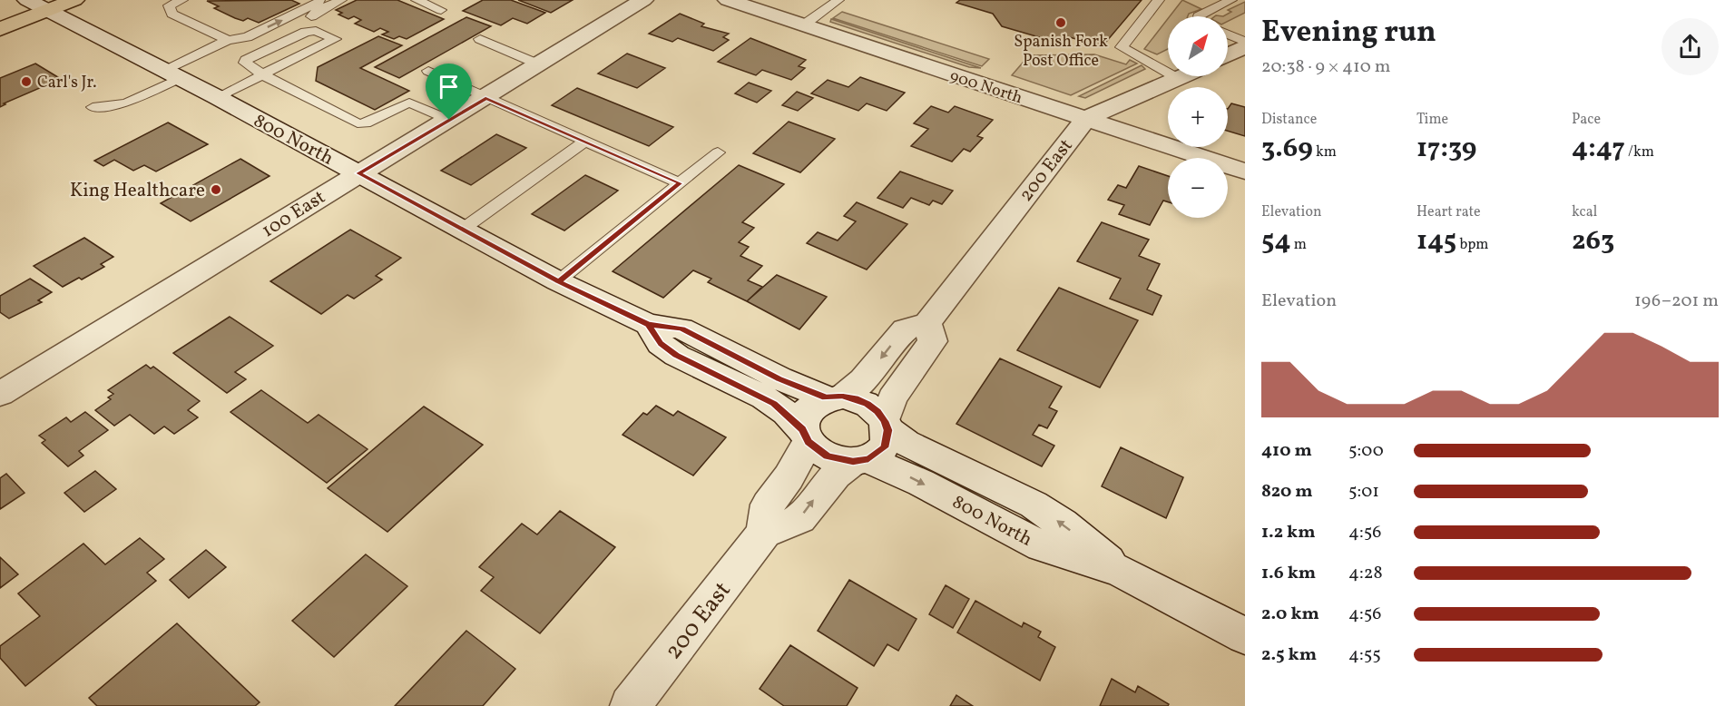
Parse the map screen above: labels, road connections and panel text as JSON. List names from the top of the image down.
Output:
{
  "streets": {
    "street": [
      "900 North",
      "800 North",
      "200 East",
      "100 East"
    ]
  },
  "crossings": [
    ["900 North", "200 East"],
    ["800 North", "100 East"]
  ],
  "places": ["Spanish Fork Post Office", "Carl's Jr.", "King Healthcare"],
  "north": "top right",
  "page": {
    "heading": ["Evening run", "20:38 · 9 × 410 m"],
    "map_buttons": ["+", "−"],
    "stats": [
      ["Distance", "3.69 km"],
      ["Time", "17:39"],
      ["Pace", "4:47 /km"],
      ["Elevation", "54 m"],
      ["Heart rate", "145 bpm"],
      ["kcal", "263"]
    ],
    "chart": ["Elevation", "196–201 m"],
    "list": [
      {
        "name": "410 m",
        "note": "5:00"
      },
      {
        "name": "820 m",
        "note": "5:01"
      },
      {
        "name": "1.2 km",
        "note": "4:56"
      },
      {
        "name": "1.6 km",
        "note": "4:28"
      },
      {
        "name": "2.0 km",
        "note": "4:56"
      },
      {
        "name": "2.5 km",
        "note": "4:55"
      }
    ]
  }
}
